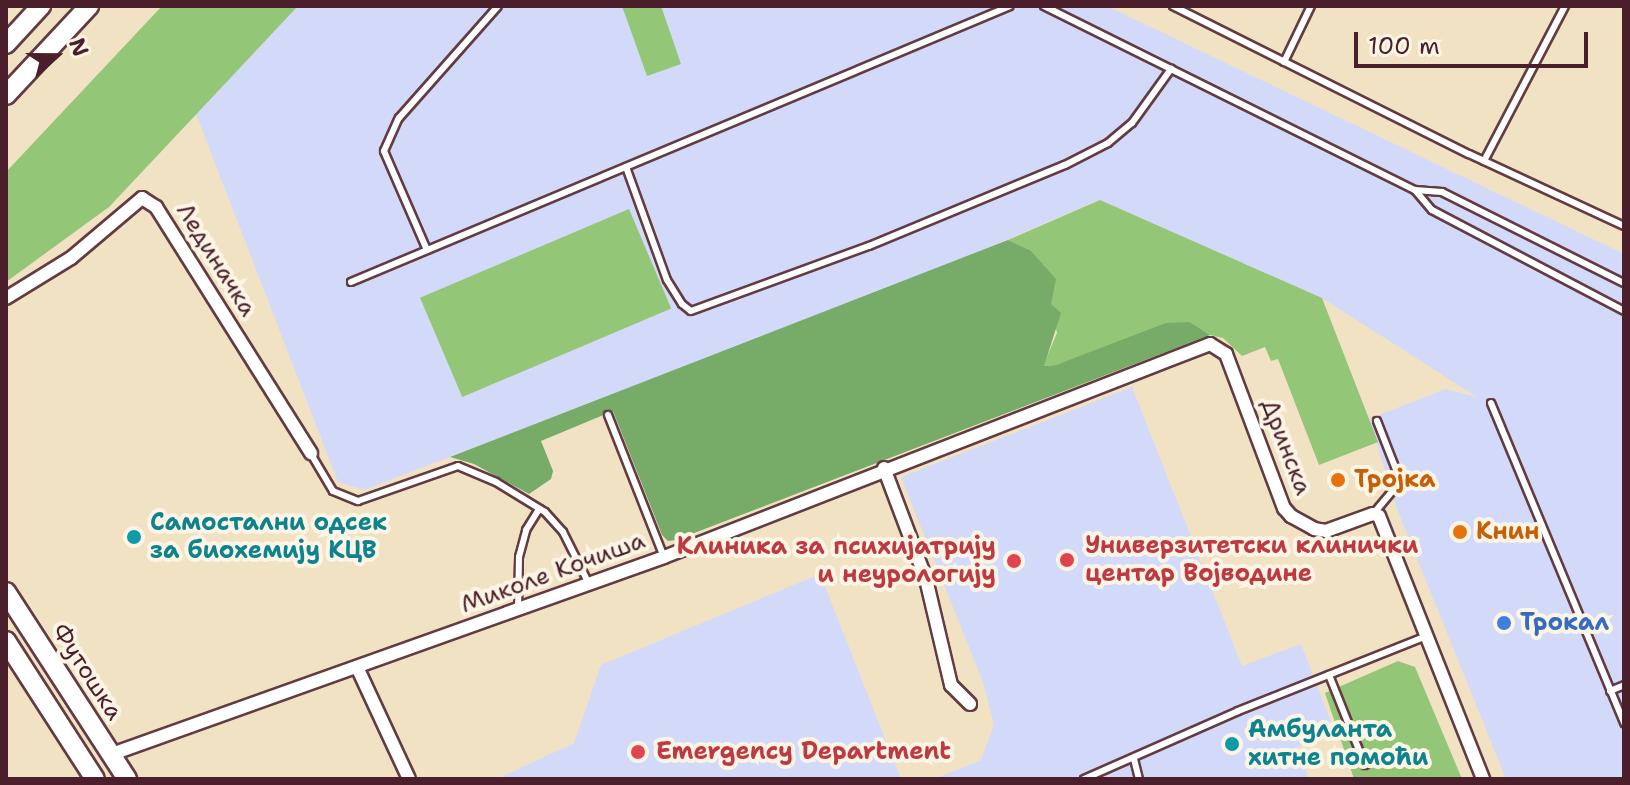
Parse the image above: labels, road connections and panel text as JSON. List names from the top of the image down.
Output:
{
  "streets": {
    "main road": ["Футошка"],
    "street": ["Лединачка", "Дринска", "Миколе Кочиша"]
  },
  "crossings": [
    ["Дринска", "Миколе Кочиша"],
    ["Миколе Кочиша", "Футошка"]
  ],
  "places": [
    "Тројка",
    "Книн",
    "Самостални одсек за биохемију КЦВ",
    "Универзитетски клинички центар Војводине",
    "Клиника за психијатрију и неурологију",
    "Трокал",
    "Амбуланта хитне помоћи",
    "Emergency Department"
  ],
  "scale_bar": "100 m",
  "north": "right"
}
